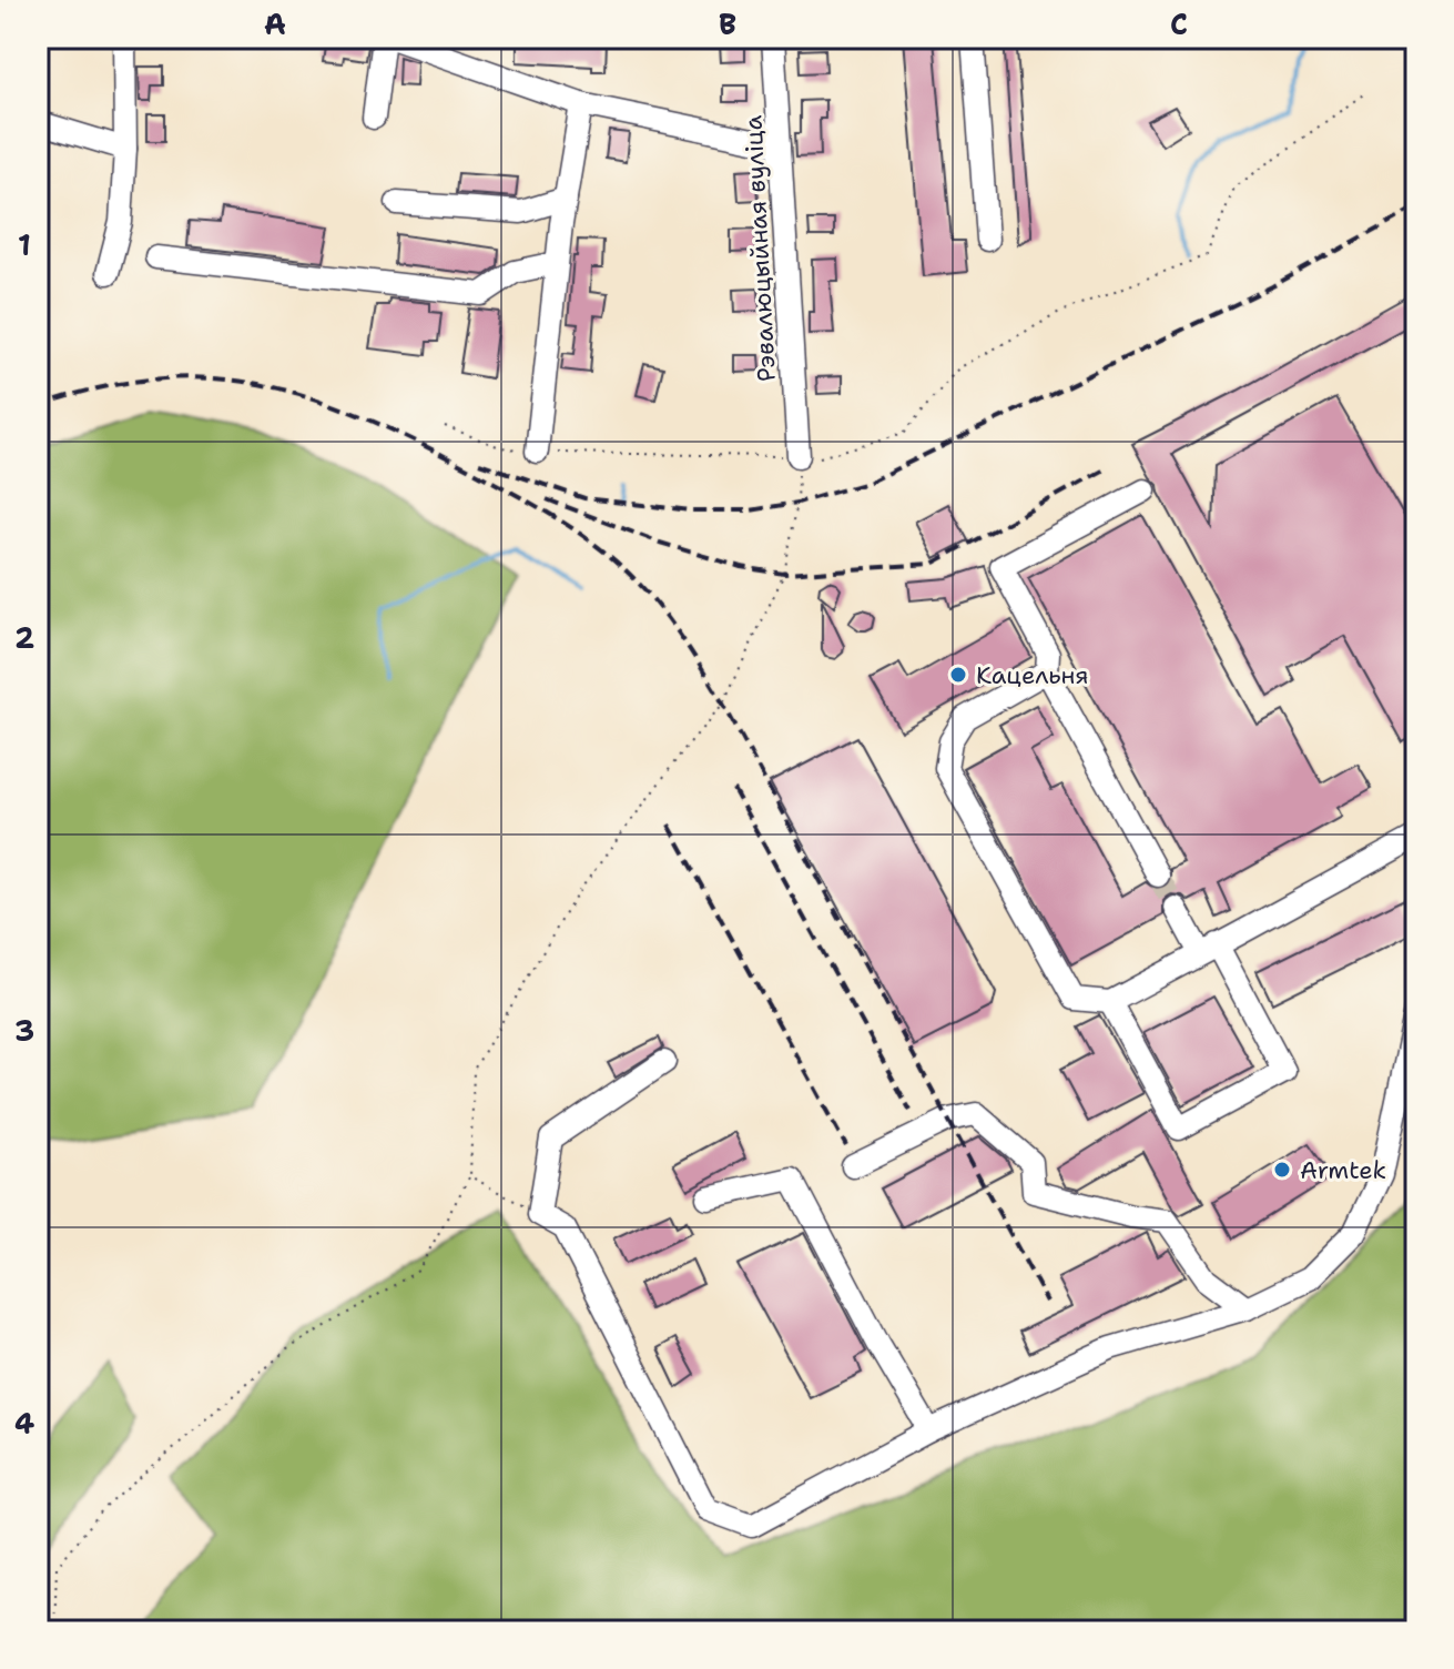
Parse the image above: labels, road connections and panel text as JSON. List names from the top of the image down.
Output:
{
  "streets": {
    "street": ["Рэвалюцыйная вуліца"]
  },
  "places": ["Кацельня", "Armtek"],
  "grid": {
    "columns": ["A", "B", "C"],
    "rows": [
      "1",
      "2",
      "3",
      "4"
    ]
  }
}
